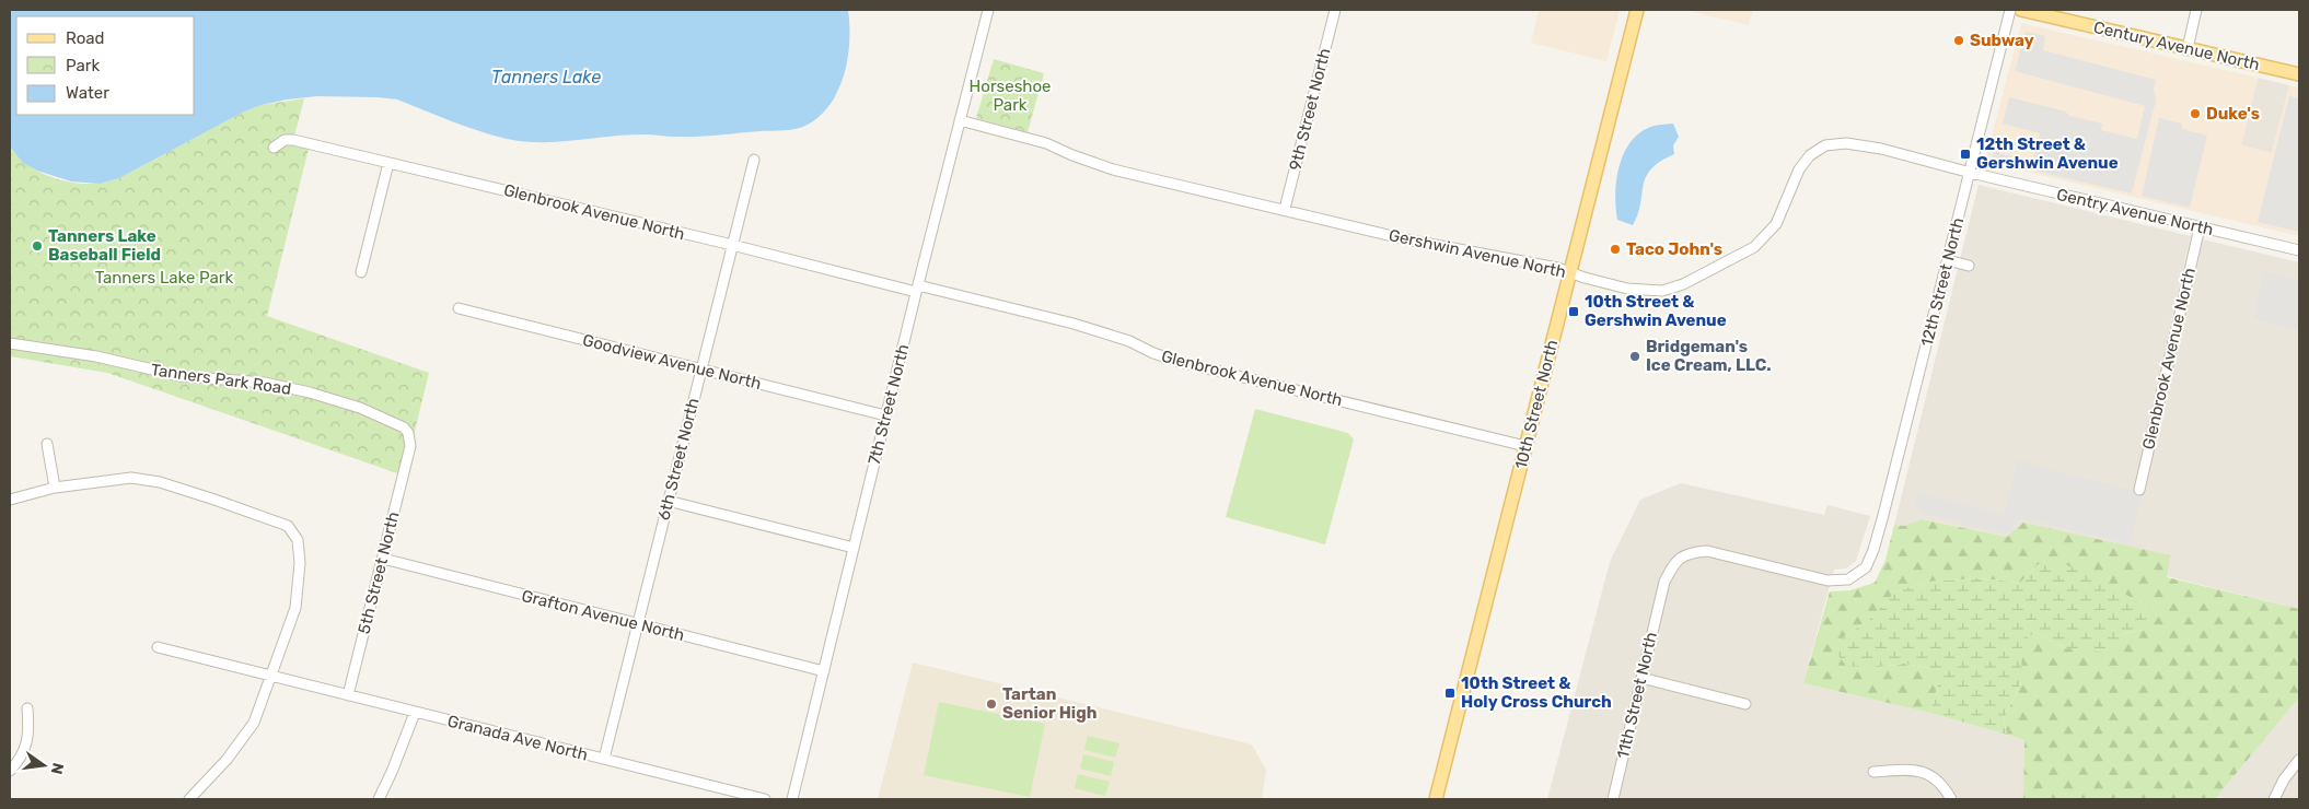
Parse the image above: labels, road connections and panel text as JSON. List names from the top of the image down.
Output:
{
  "streets": {
    "main road": ["Century Avenue North", "10th Street North"],
    "street": [
      "9th Street North",
      "Glenbrook Avenue North",
      "Gentry Avenue North",
      "Gershwin Avenue North",
      "12th Street North",
      "Goodview Avenue North",
      "Tanners Park Road",
      "7th Street North",
      "6th Street North",
      "5th Street North",
      "Grafton Avenue North",
      "11th Street North",
      "Granada Ave North"
    ]
  },
  "crossings": [
    ["9th Street North", "Gershwin Avenue North"],
    ["Glenbrook Avenue North", "Gentry Avenue North"],
    ["Glenbrook Avenue North", "7th Street North"],
    ["Glenbrook Avenue North", "10th Street North"],
    ["Glenbrook Avenue North", "6th Street North"],
    ["Gentry Avenue North", "Gershwin Avenue North"],
    ["Gentry Avenue North", "12th Street North"],
    ["Gershwin Avenue North", "12th Street North"],
    ["Gershwin Avenue North", "7th Street North"],
    ["Gershwin Avenue North", "10th Street North"],
    ["12th Street North", "11th Street North"],
    ["Goodview Avenue North", "7th Street North"],
    ["Goodview Avenue North", "6th Street North"],
    ["Tanners Park Road", "5th Street North"],
    ["7th Street North", "Grafton Avenue North"],
    ["6th Street North", "Grafton Avenue North"],
    ["6th Street North", "Granada Ave North"],
    ["5th Street North", "Grafton Avenue North"],
    ["5th Street North", "Granada Ave North"]
  ],
  "water": ["Tanners Lake"],
  "parks": ["Horseshoe Park", "Tanners Lake Park"],
  "places": {
    "other": [
      "Subway",
      "Duke's",
      "Tanners Lake Baseball Field",
      "Taco John's",
      "Bridgeman's Ice Cream, LLC.",
      "Tartan Senior High"
    ],
    "transit": ["12th Street & Gershwin Avenue", "10th Street & Gershwin Avenue", "10th Street & Holy Cross Church"]
  },
  "legend": ["Road", "Park", "Water"],
  "north": "right"
}
